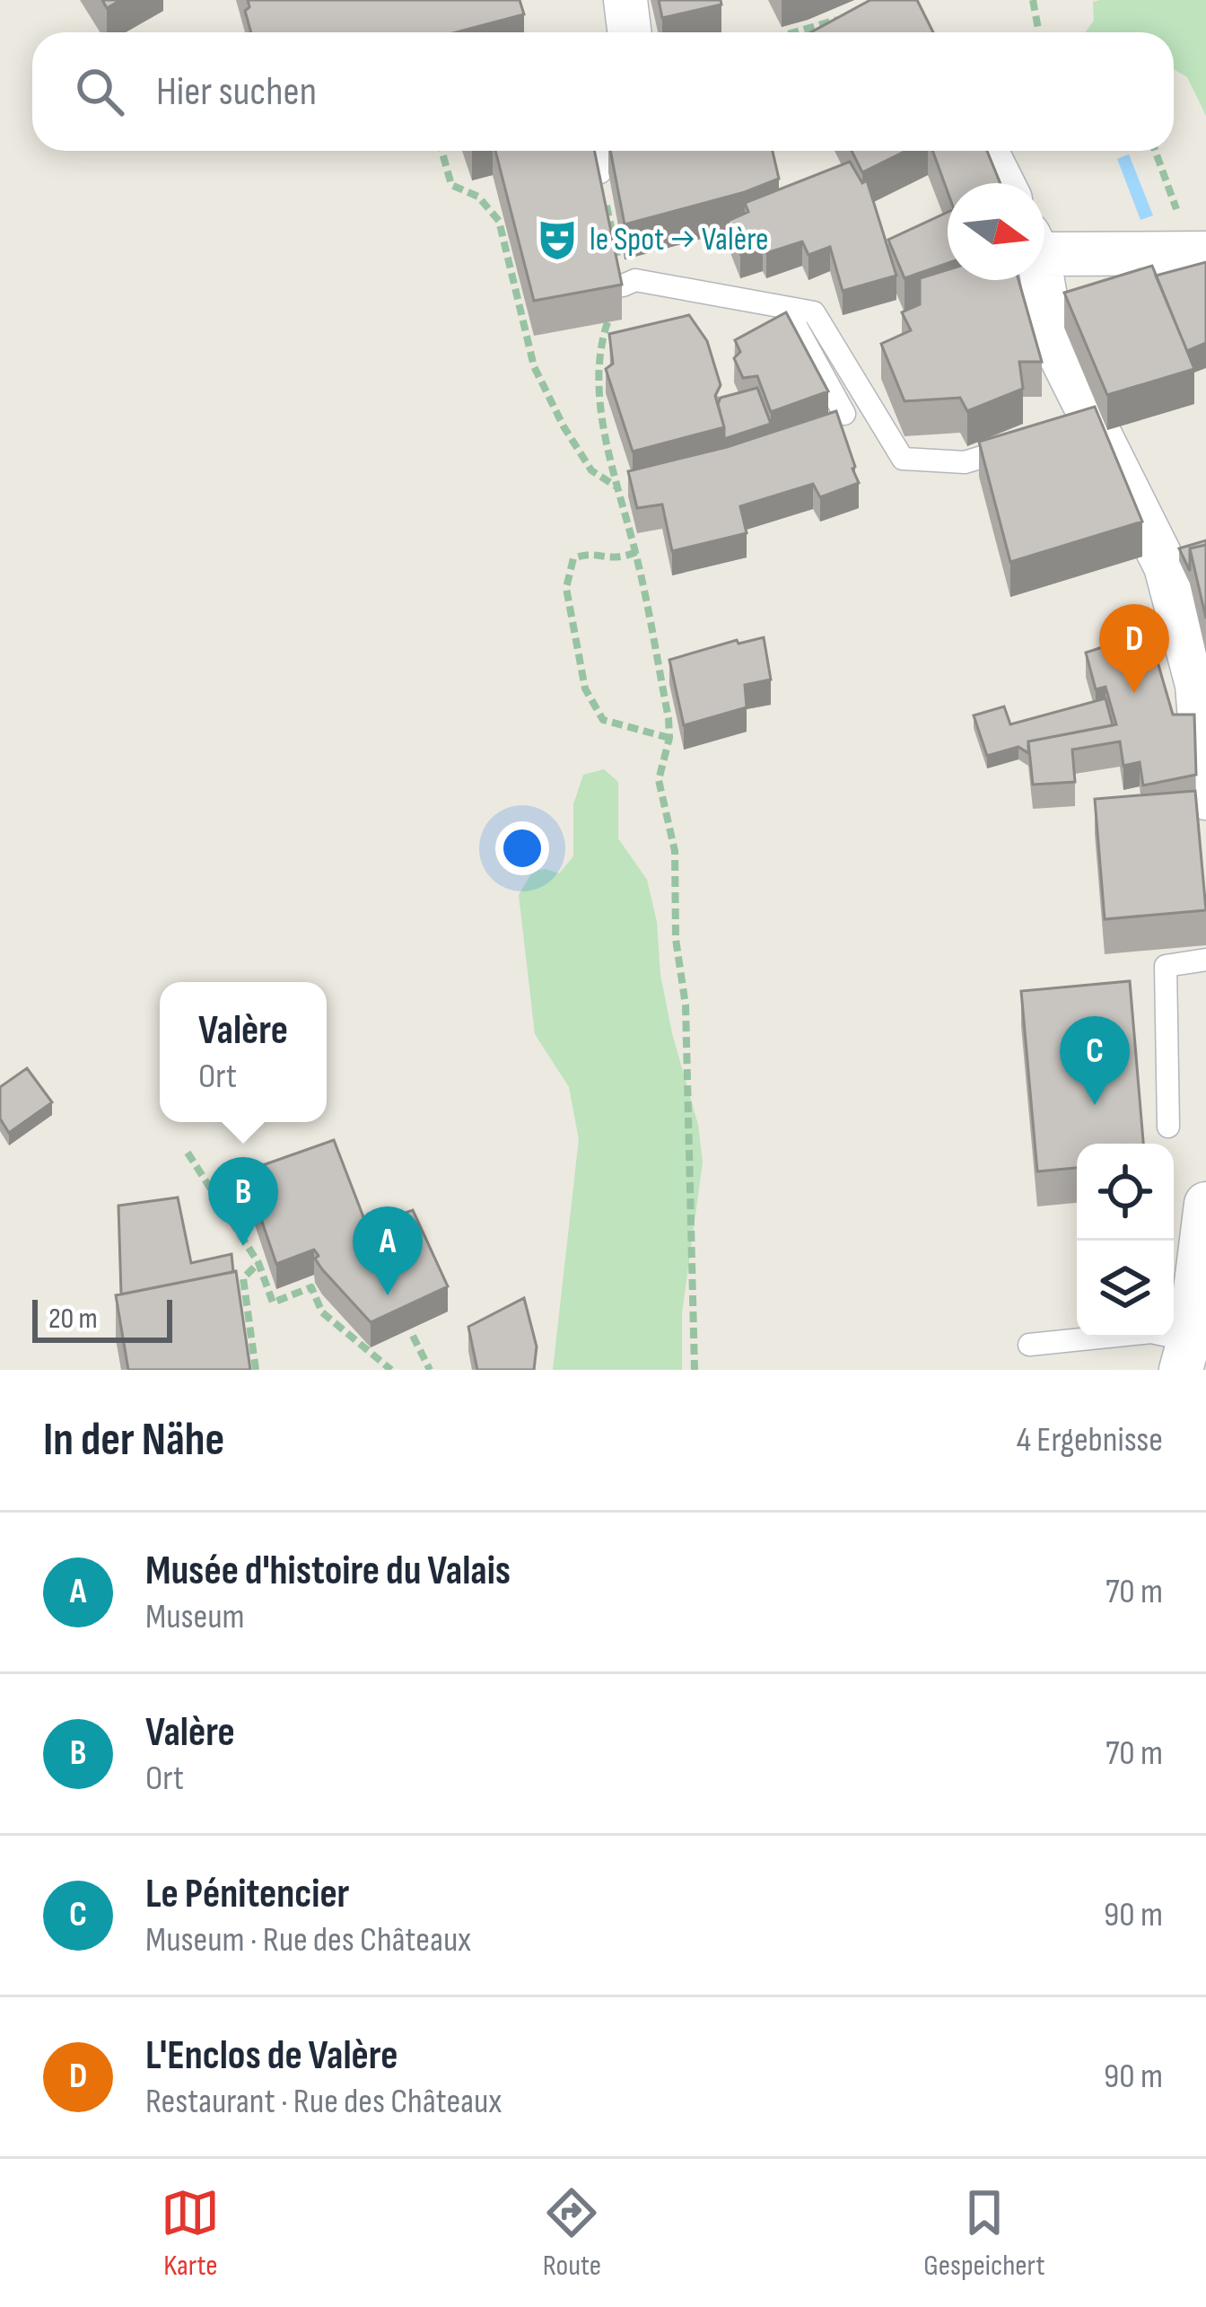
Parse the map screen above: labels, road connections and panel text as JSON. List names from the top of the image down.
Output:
{
  "places": {
    "theatre": ["le Spot → Valère"]
  },
  "scale_bar": "20 m",
  "north": "right",
  "page": {
    "search": "Hier suchen",
    "pins": [
      "D",
      "C",
      "B",
      "A"
    ],
    "popup": ["Valère", "Ort"],
    "scale": "20 m",
    "heading": ["In der Nähe", "4 Ergebnisse"],
    "list": [
      {
        "mark": "A",
        "name": "Musée d'histoire du Valais",
        "note": "Museum",
        "value": "70 m"
      },
      {
        "mark": "B",
        "name": "Valère",
        "note": "Ort",
        "value": "70 m"
      },
      {
        "mark": "C",
        "name": "Le Pénitencier",
        "note": "Museum · Rue des Châteaux",
        "value": "90 m"
      },
      {
        "mark": "D",
        "name": "L'Enclos de Valère",
        "note": "Restaurant · Rue des Châteaux",
        "value": "90 m"
      }
    ],
    "nav": ["Karte", "Route", "Gespeichert"]
  }
}
